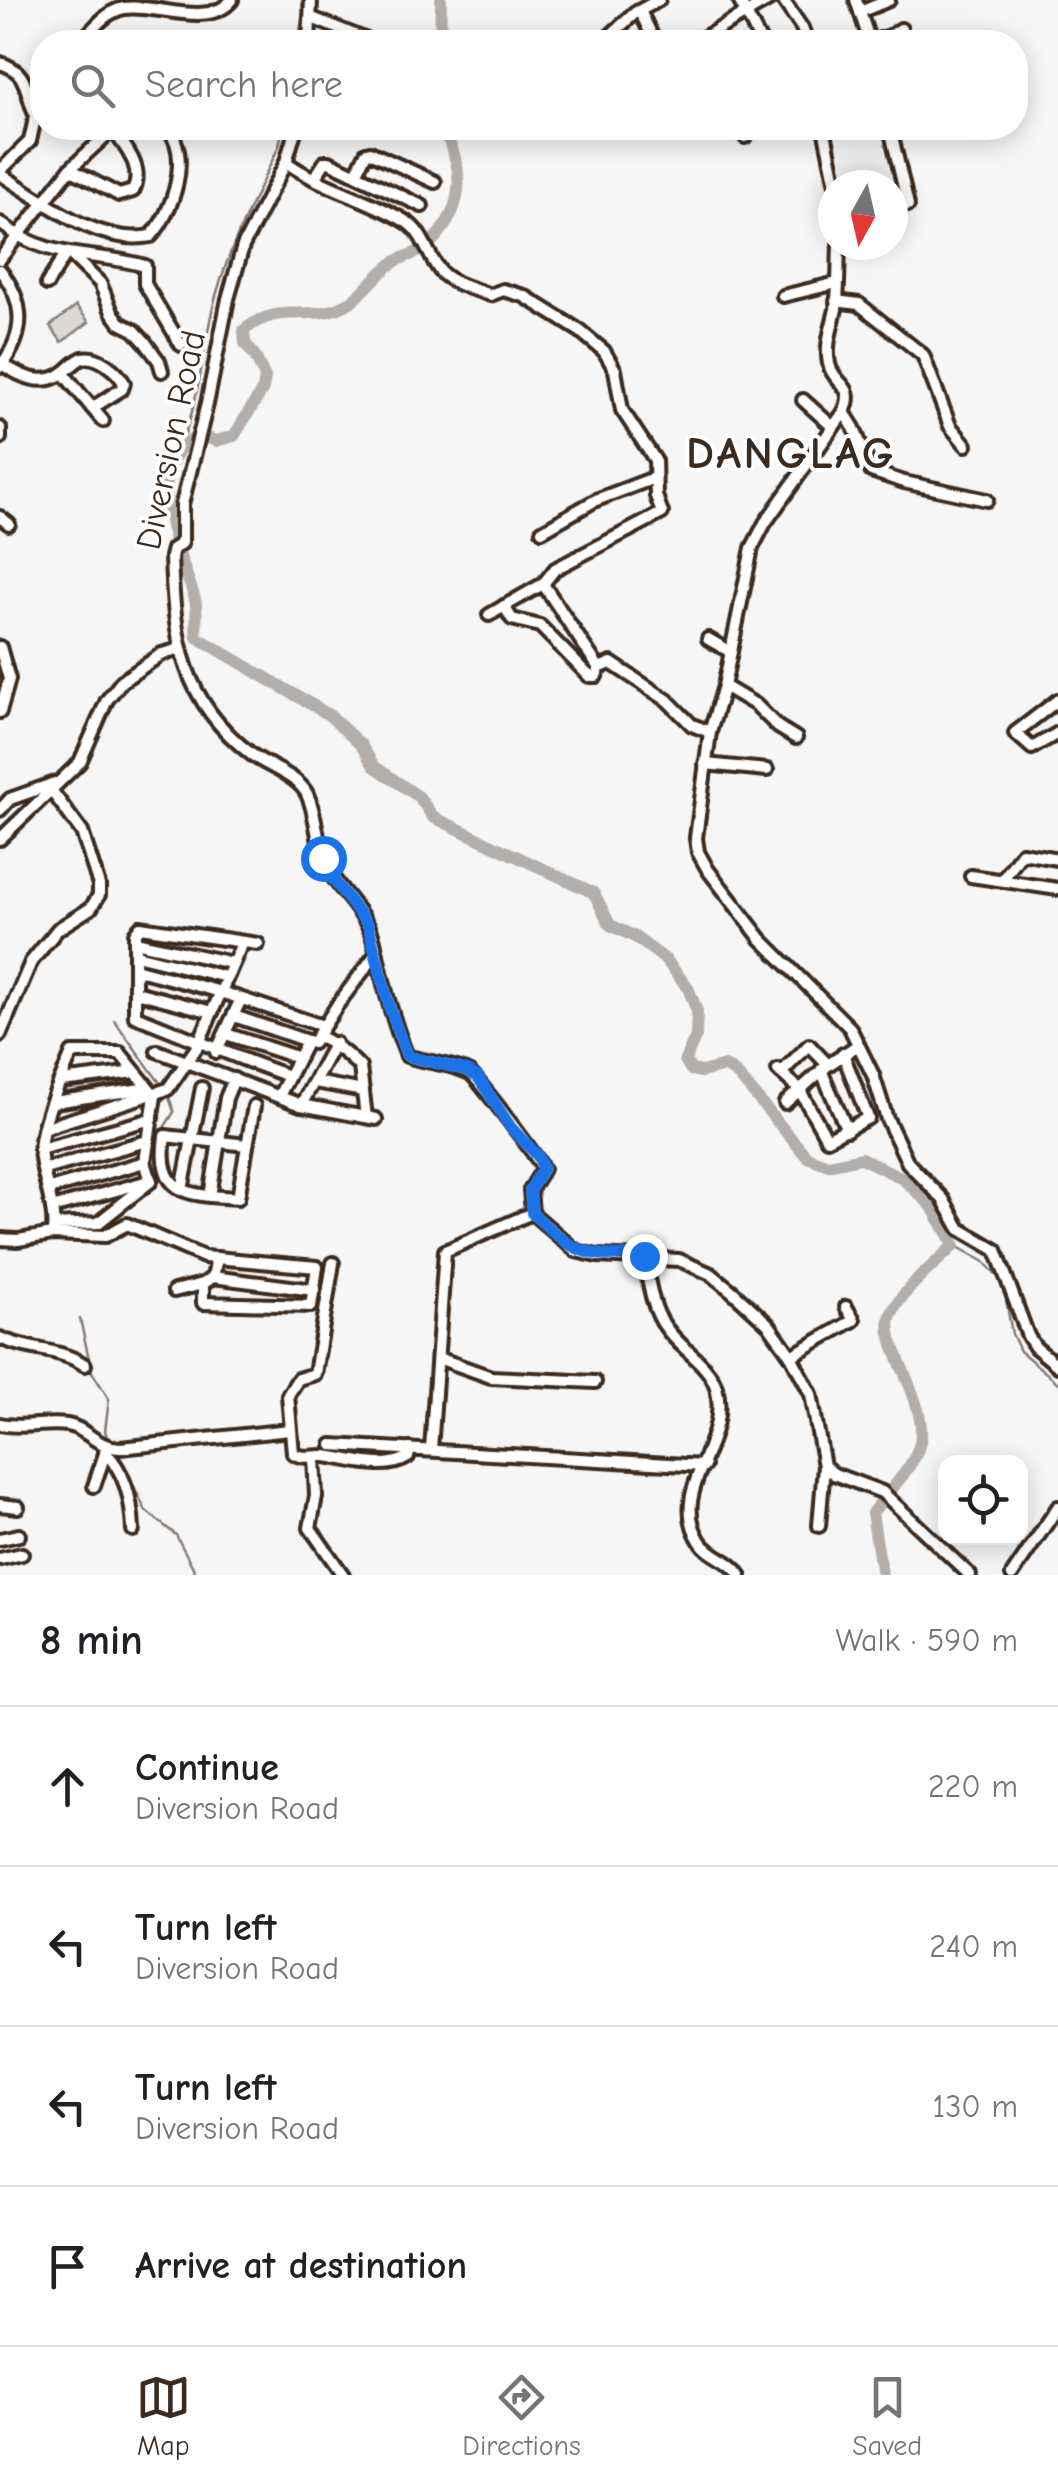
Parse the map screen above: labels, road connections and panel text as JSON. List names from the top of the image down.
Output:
{
  "streets": {
    "street": ["Diversion Road"]
  },
  "districts": ["DANGLAG"],
  "north": "bottom",
  "page": {
    "search": "Search here",
    "heading": ["8 min", "Walk · 590 m"],
    "list": [
      ["Continue", "Diversion Road", "220 m"],
      ["Turn left", "Diversion Road", "240 m"],
      ["Turn left", "Diversion Road", "130 m"],
      "Arrive at destination"
    ],
    "nav": ["Map", "Directions", "Saved"]
  }
}
